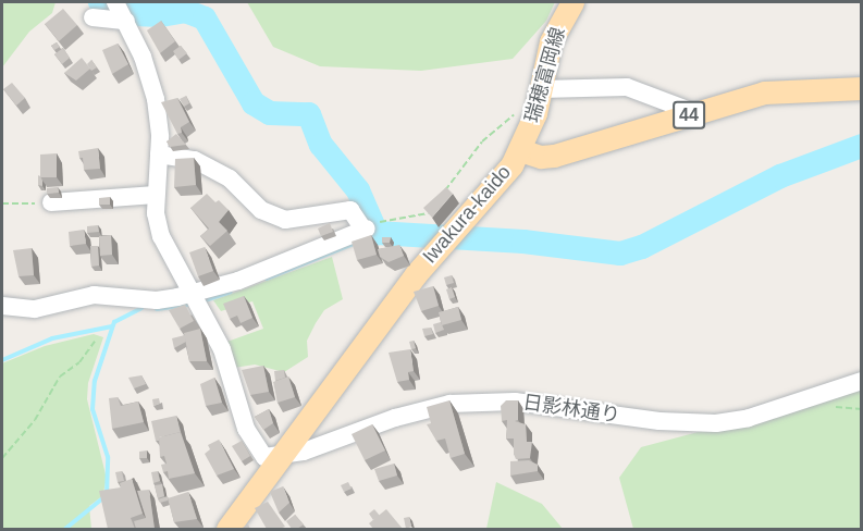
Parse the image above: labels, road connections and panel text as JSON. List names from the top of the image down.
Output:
{
  "streets": {
    "main road": ["瑞穂富岡線", "44", "Iwakura-kaido"],
    "street": ["日影林通り"]
  },
  "crossings": [
    ["瑞穂富岡線", "Iwakura-kaido"],
    ["Iwakura-kaido", "日影林通り"]
  ]
}
